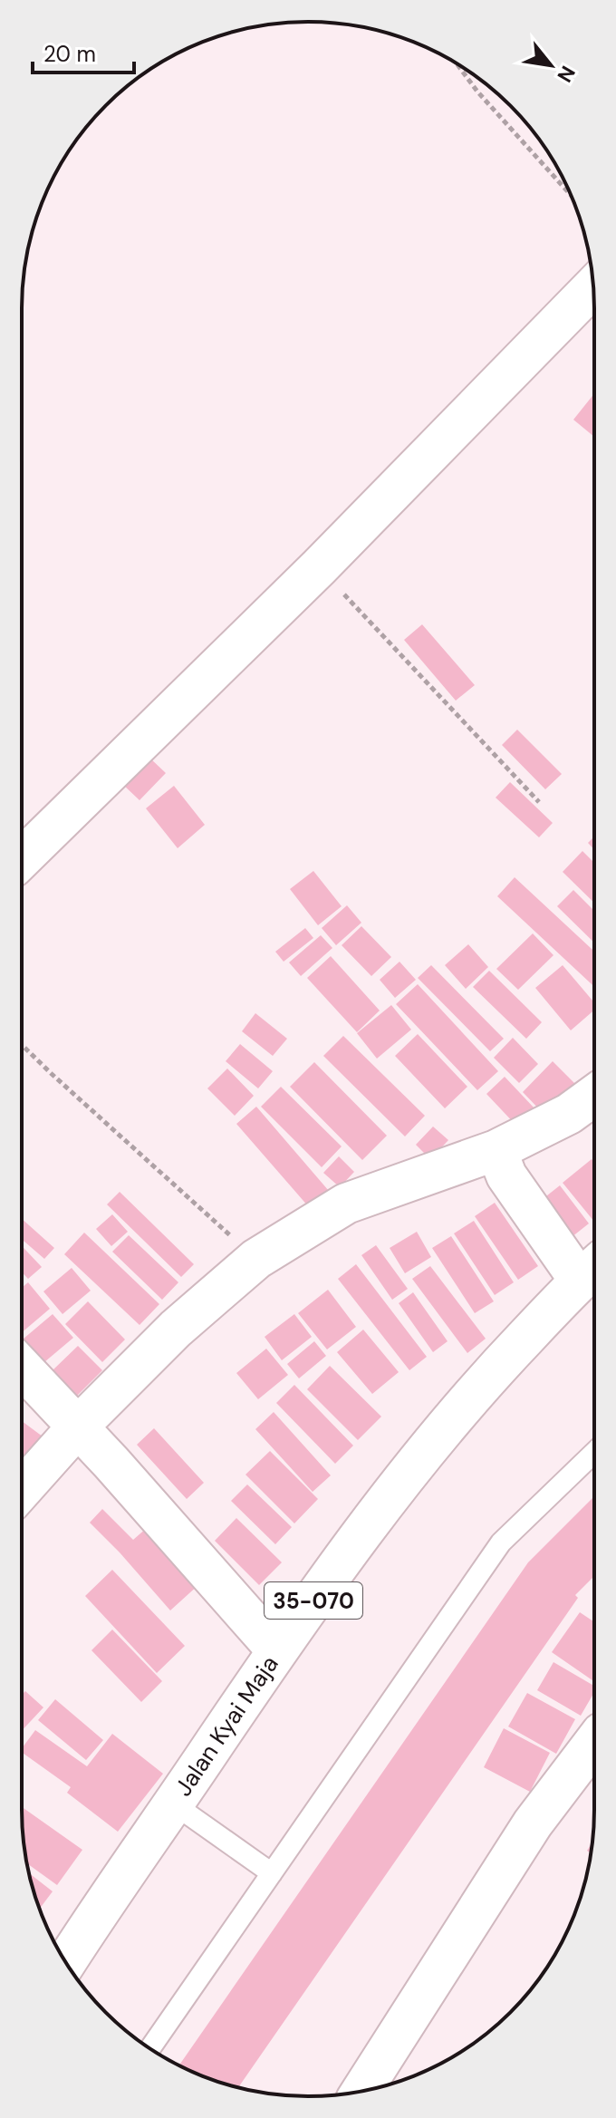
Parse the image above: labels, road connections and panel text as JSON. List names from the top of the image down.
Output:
{
  "streets": {
    "street": ["35-070", "Jalan Kyai Maja"]
  },
  "scale_bar": "20 m",
  "north": "bottom right"
}
